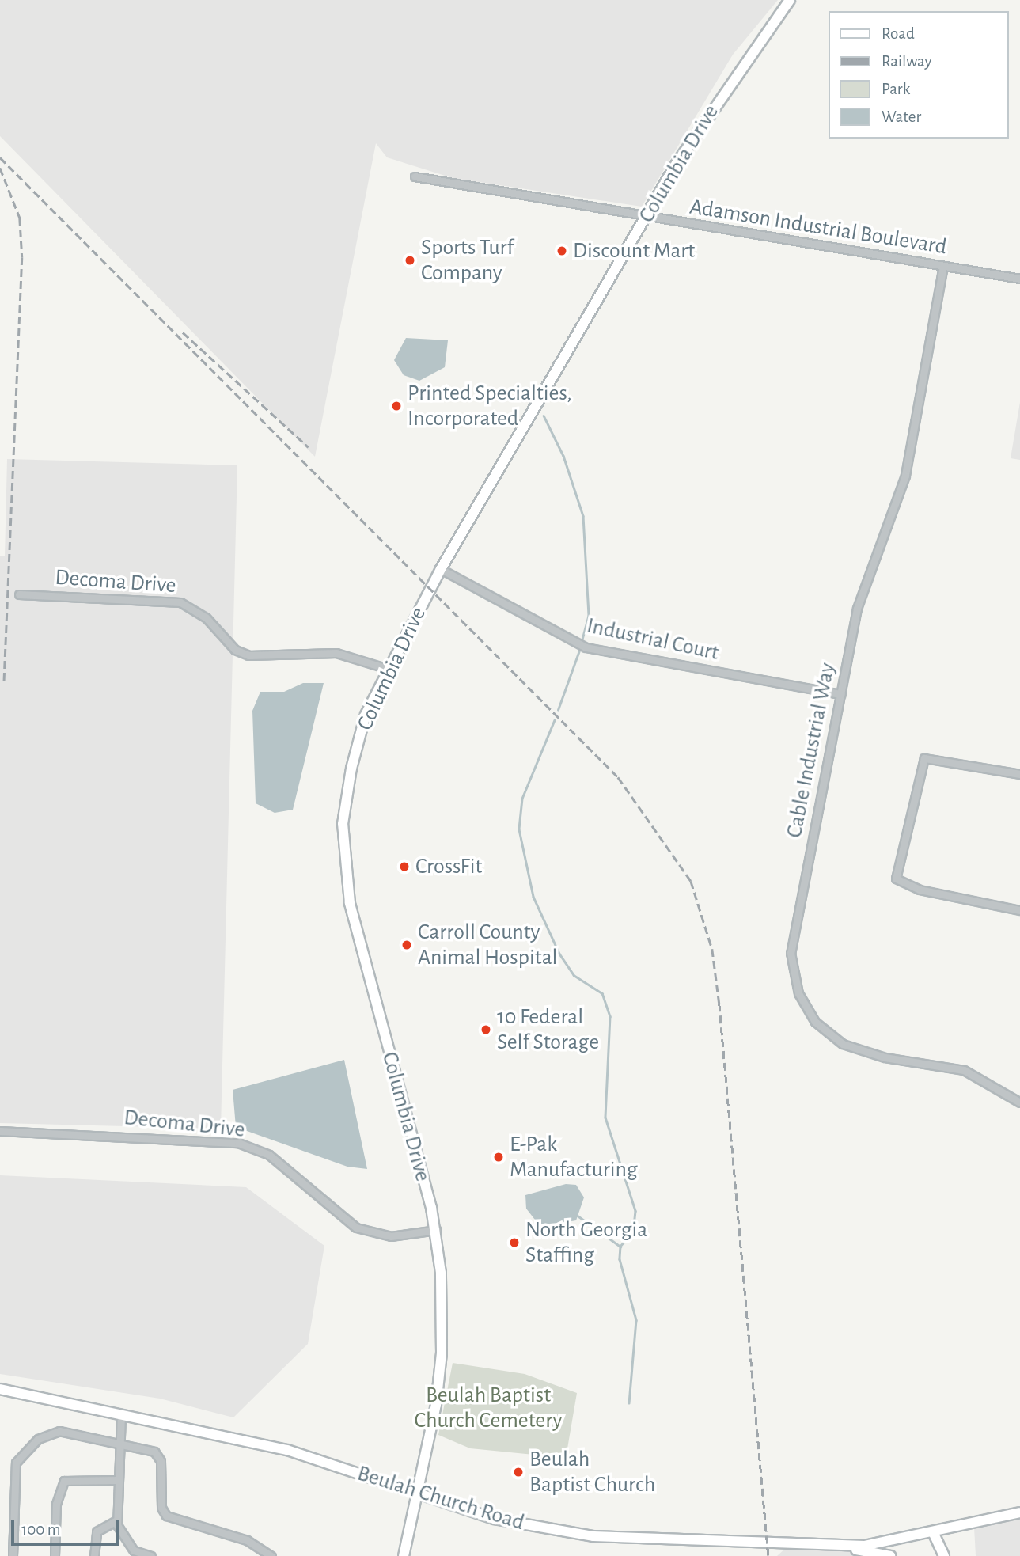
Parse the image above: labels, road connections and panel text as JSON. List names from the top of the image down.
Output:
{
  "streets": {
    "main road": ["Columbia Drive", "Beulah Church Road"],
    "street": [
      "Adamson Industrial Boulevard",
      "Decoma Drive",
      "Industrial Court",
      "Cable Industrial Way"
    ]
  },
  "crossings": [
    ["Columbia Drive", "Adamson Industrial Boulevard"],
    ["Columbia Drive", "Decoma Drive"],
    ["Columbia Drive", "Industrial Court"],
    ["Columbia Drive", "Beulah Church Road"],
    ["Adamson Industrial Boulevard", "Cable Industrial Way"],
    ["Industrial Court", "Cable Industrial Way"]
  ],
  "parks": ["Beulah Baptist Church Cemetery"],
  "places": [
    "Discount Mart",
    "Sports Turf Company",
    "Printed Specialties, Incorporated",
    "CrossFit",
    "Carroll County Animal Hospital",
    "10 Federal Self Storage",
    "E-Pak Manufacturing",
    "North Georgia Staffing",
    "Beulah Baptist Church"
  ],
  "legend": [
    "Road",
    "Railway",
    "Park",
    "Water"
  ],
  "scale_bar": "100 m"
}
